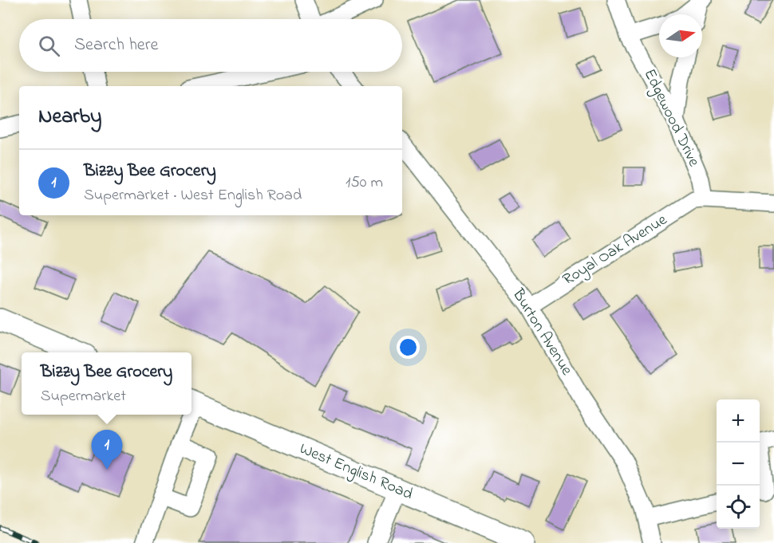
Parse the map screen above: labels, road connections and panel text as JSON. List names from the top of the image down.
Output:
{
  "streets": {
    "main road": ["West English Road"],
    "street": ["Edgewood Drive", "Royal Oak Avenue", "Burton Avenue"]
  },
  "crossings": [
    ["Edgewood Drive", "Royal Oak Avenue"],
    ["Royal Oak Avenue", "Burton Avenue"]
  ],
  "north": "right",
  "page": {
    "search": "Search here",
    "heading": "Nearby",
    "list": [
      {
        "mark": "1",
        "name": "Bizzy Bee Grocery",
        "note": "Supermarket · West English Road",
        "value": "150 m"
      }
    ],
    "popup": ["Bizzy Bee Grocery", "Supermarket"],
    "map_buttons": ["+", "−"],
    "pins": "1"
  }
}
